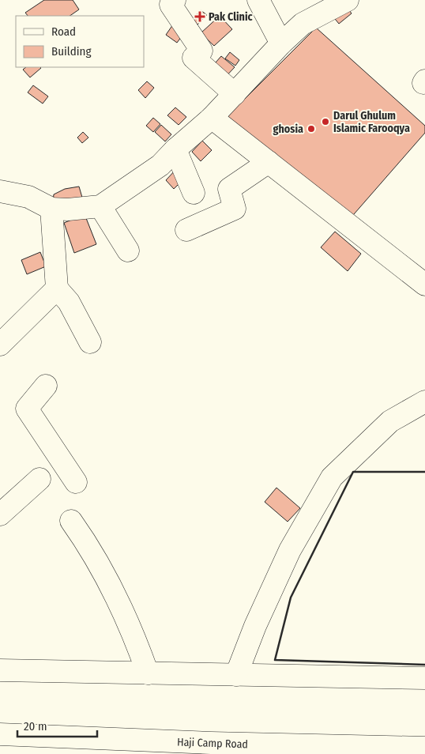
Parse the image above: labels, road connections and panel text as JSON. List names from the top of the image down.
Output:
{
  "streets": {
    "street": ["Haji Camp Road"]
  },
  "places": {
    "health": ["Pak Clinic"],
    "other": ["Darul Ghulum Islamic Farooqya", "ghosia"]
  },
  "legend": ["Road", "Building"],
  "scale_bar": "20 m"
}
